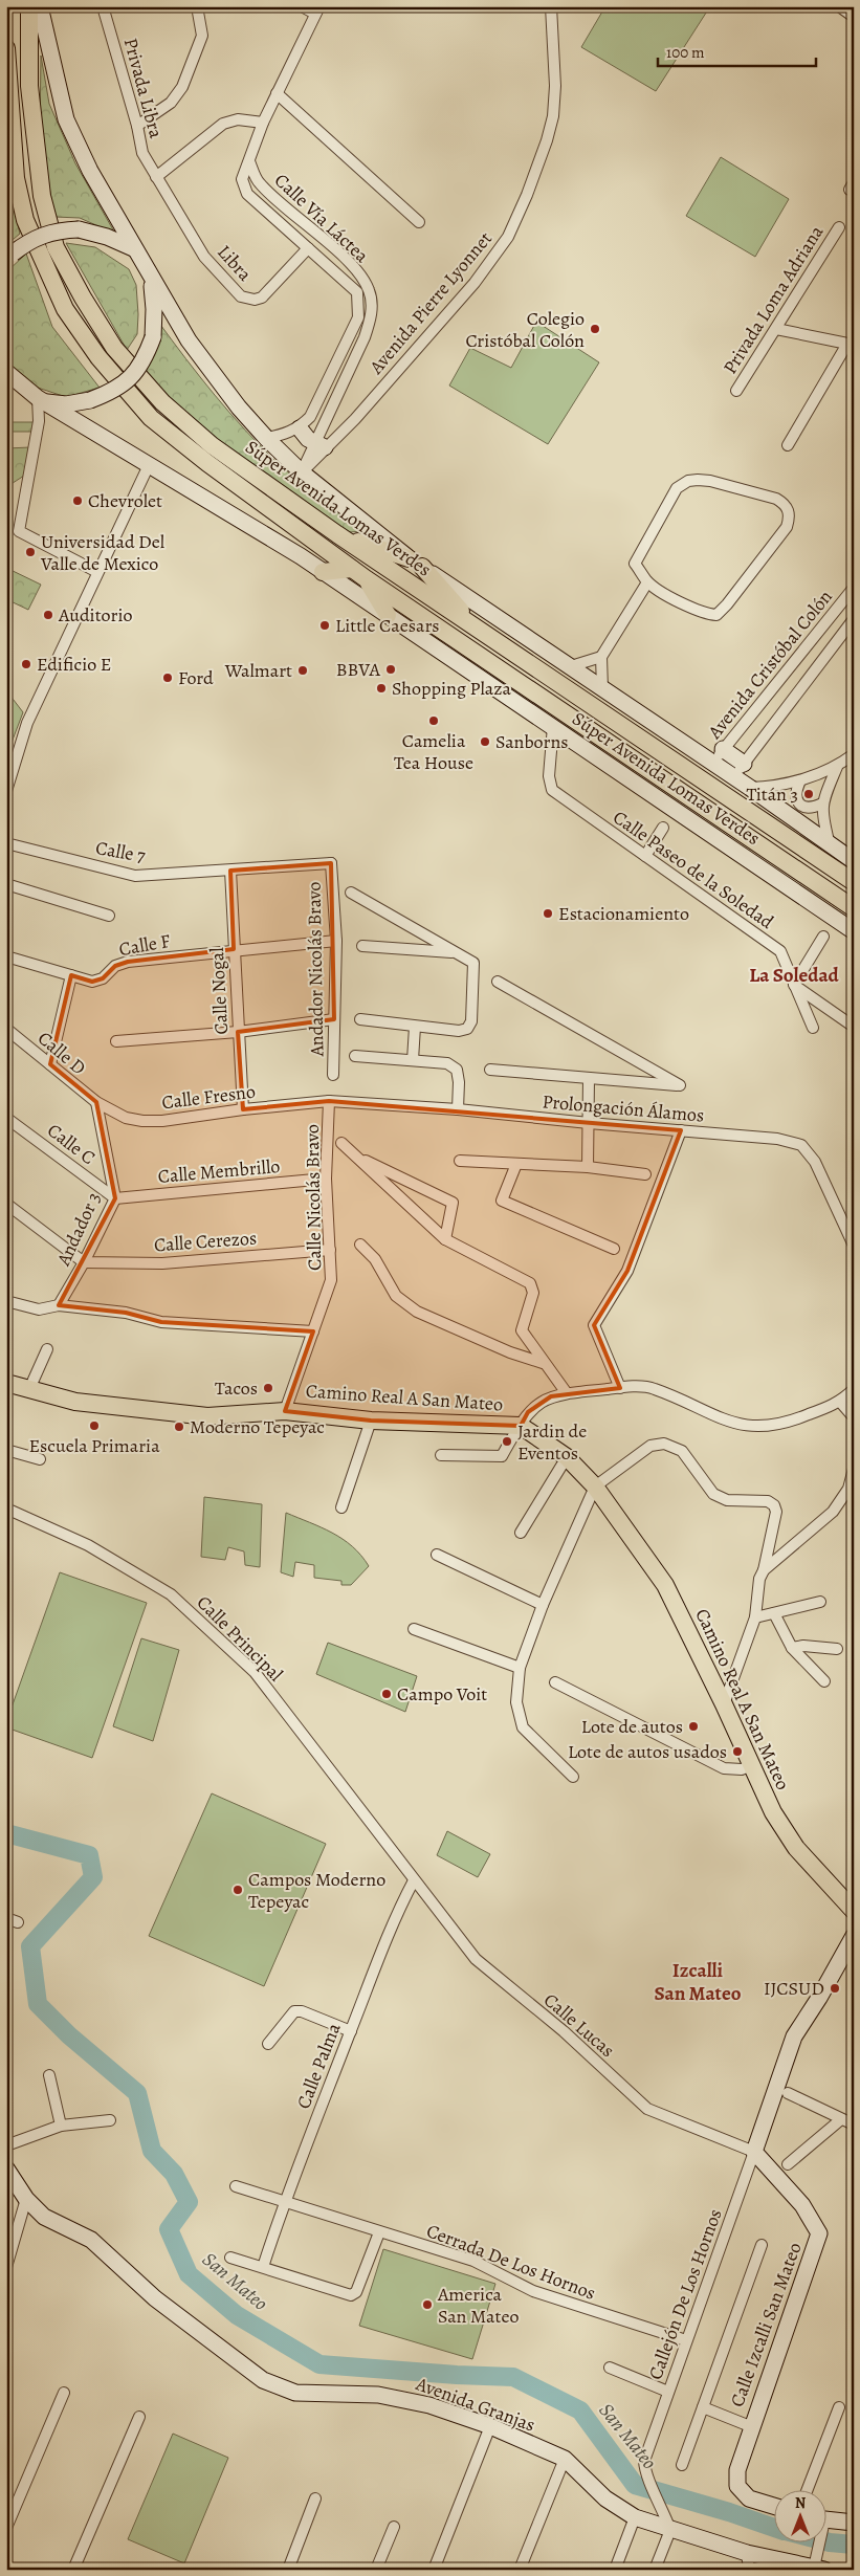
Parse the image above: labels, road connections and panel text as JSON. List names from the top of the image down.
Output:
{
  "streets": {
    "main road": [
      "Súper Avenida Lomas Verdes",
      "Camino Real A San Mateo",
      "Calle Izcalli San Mateo",
      "Avenida Granjas"
    ],
    "street": [
      "Privada Libra",
      "Calle Vía Láctea",
      "Libra",
      "Privada Loma Adriana",
      "Avenida Pierre Lyonnet",
      "Avenida Cristóbal Colón",
      "Calle 7",
      "Calle Paseo de la Soledad",
      "Calle F",
      "Andador Nicolás Bravo",
      "Calle Nogal",
      "Calle D",
      "Calle Fresno",
      "Prolongación Álamos",
      "Calle C",
      "Calle Membrillo",
      "Calle Nicolás Bravo",
      "Andador 3",
      "Calle Cerezos",
      "Calle Principal",
      "Calle Lucas",
      "Calle Palma",
      "Cerrada De Los Hornos",
      "Callejón De Los Hornos"
    ]
  },
  "crossings": [
    ["Privada Libra", "Libra"],
    ["Calle Vía Láctea", "Libra"],
    ["Calle Vía Láctea", "Avenida Pierre Lyonnet"],
    ["Avenida Pierre Lyonnet", "Súper Avenida Lomas Verdes"],
    ["Súper Avenida Lomas Verdes", "Avenida Cristóbal Colón"],
    ["Súper Avenida Lomas Verdes", "Calle Paseo de la Soledad"],
    ["Calle 7", "Andador Nicolás Bravo"],
    ["Calle 7", "Calle Nogal"],
    ["Calle F", "Andador Nicolás Bravo"],
    ["Calle F", "Calle Nogal"],
    ["Calle Nogal", "Calle Fresno"],
    ["Calle D", "Calle Fresno"],
    ["Calle D", "Andador 3"],
    ["Calle Fresno", "Prolongación Álamos"],
    ["Calle Fresno", "Calle Nicolás Bravo"],
    ["Calle Fresno", "Andador 3"],
    ["Prolongación Álamos", "Calle Nicolás Bravo"],
    ["Calle C", "Calle Membrillo"],
    ["Calle C", "Andador 3"],
    ["Calle Membrillo", "Calle Nicolás Bravo"],
    ["Calle Membrillo", "Andador 3"],
    ["Calle Nicolás Bravo", "Calle Cerezos"],
    ["Calle Nicolás Bravo", "Camino Real A San Mateo"],
    ["Andador 3", "Calle Cerezos"],
    ["Calle Principal", "Calle Lucas"],
    ["Calle Principal", "Calle Palma"],
    ["Calle Lucas", "Calle Palma"],
    ["Calle Lucas", "Callejón De Los Hornos"],
    ["Calle Lucas", "Calle Izcalli San Mateo"],
    ["Calle Palma", "Cerrada De Los Hornos"],
    ["Cerrada De Los Hornos", "Callejón De Los Hornos"],
    ["Callejón De Los Hornos", "Calle Izcalli San Mateo"],
    ["Callejón De Los Hornos", "Avenida Granjas"]
  ],
  "districts": ["La Soledad", "Izcalli San Mateo"],
  "water": ["San Mateo"],
  "places": [
    "Colegio Cristóbal Colón",
    "Chevrolet",
    "Universidad Del Valle de Mexico",
    "Auditorio",
    "Little Caesars",
    "Edificio E",
    "BBVA",
    "Walmart",
    "Ford",
    "Shopping Plaza",
    "Camelia Tea House",
    "Sanborns",
    "Titán 3",
    "Estacionamiento",
    "Tacos",
    "Escuela Primaria",
    "Moderno Tepeyac",
    "Jardin de Eventos",
    "Campo Voit",
    "Lote de autos",
    "Lote de autos usados",
    "Campos Moderno Tepeyac",
    "IJCSUD",
    "America San Mateo"
  ],
  "scale_bar": "100 m",
  "north": "top"
}
